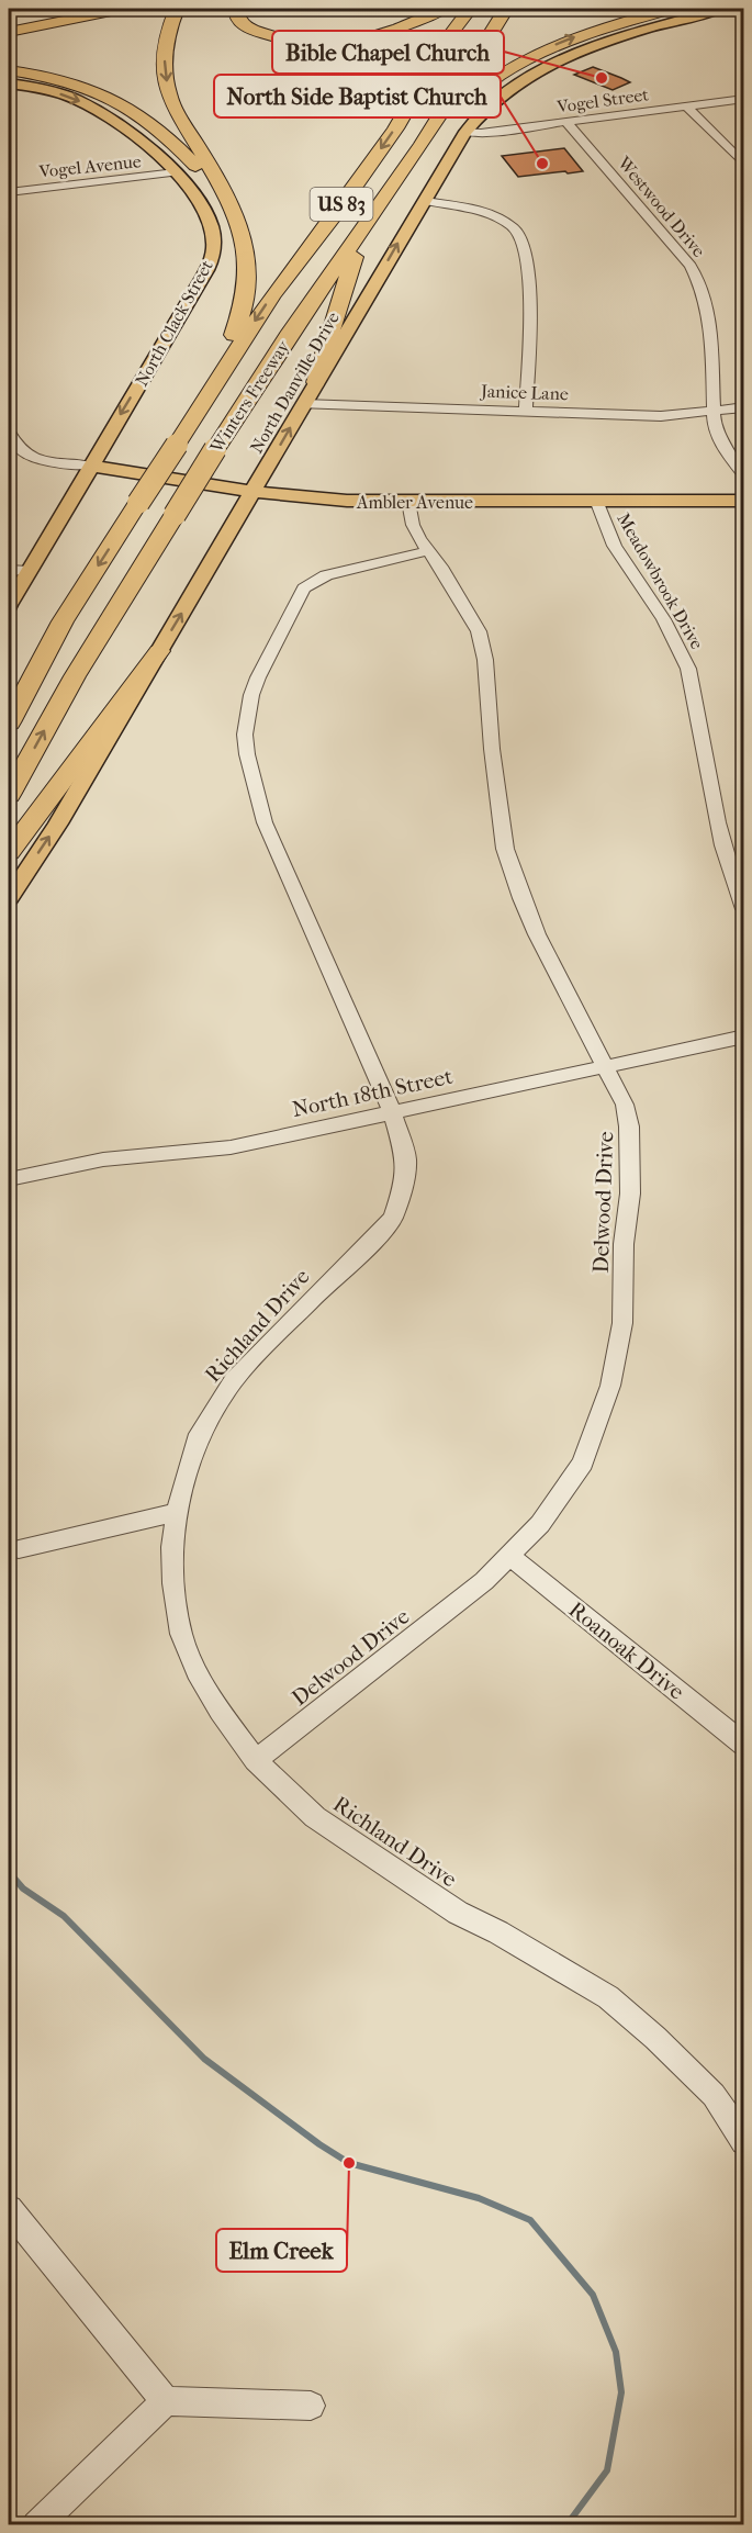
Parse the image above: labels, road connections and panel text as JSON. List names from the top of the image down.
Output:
{
  "streets": {
    "highway": ["US 83", "Winters Freeway"],
    "main road": ["North Clack Street", "North Danville Drive", "Ambler Avenue"],
    "street": [
      "Vogel Street",
      "Vogel Avenue",
      "Westwood Drive",
      "Janice Lane",
      "Meadowbrook Drive",
      "North 18th Street",
      "Delwood Drive",
      "Richland Drive",
      "Roanoak Drive"
    ]
  },
  "crossings": [
    ["Vogel Street", "Westwood Drive"],
    ["Vogel Street", "North Danville Drive"],
    ["Vogel Avenue", "North Clack Street"],
    ["Westwood Drive", "Janice Lane"],
    ["North Clack Street", "Ambler Avenue"],
    ["North Danville Drive", "Janice Lane"],
    ["North Danville Drive", "Ambler Avenue"],
    ["Ambler Avenue", "Meadowbrook Drive"],
    ["Ambler Avenue", "Delwood Drive"],
    ["North 18th Street", "Delwood Drive"],
    ["North 18th Street", "Richland Drive"],
    ["Delwood Drive", "Richland Drive"],
    ["Delwood Drive", "Roanoak Drive"]
  ],
  "one_way": ["North Danville Drive"],
  "places": ["Bible Chapel Church", "North Side Baptist Church", "Elm Creek"]
}
